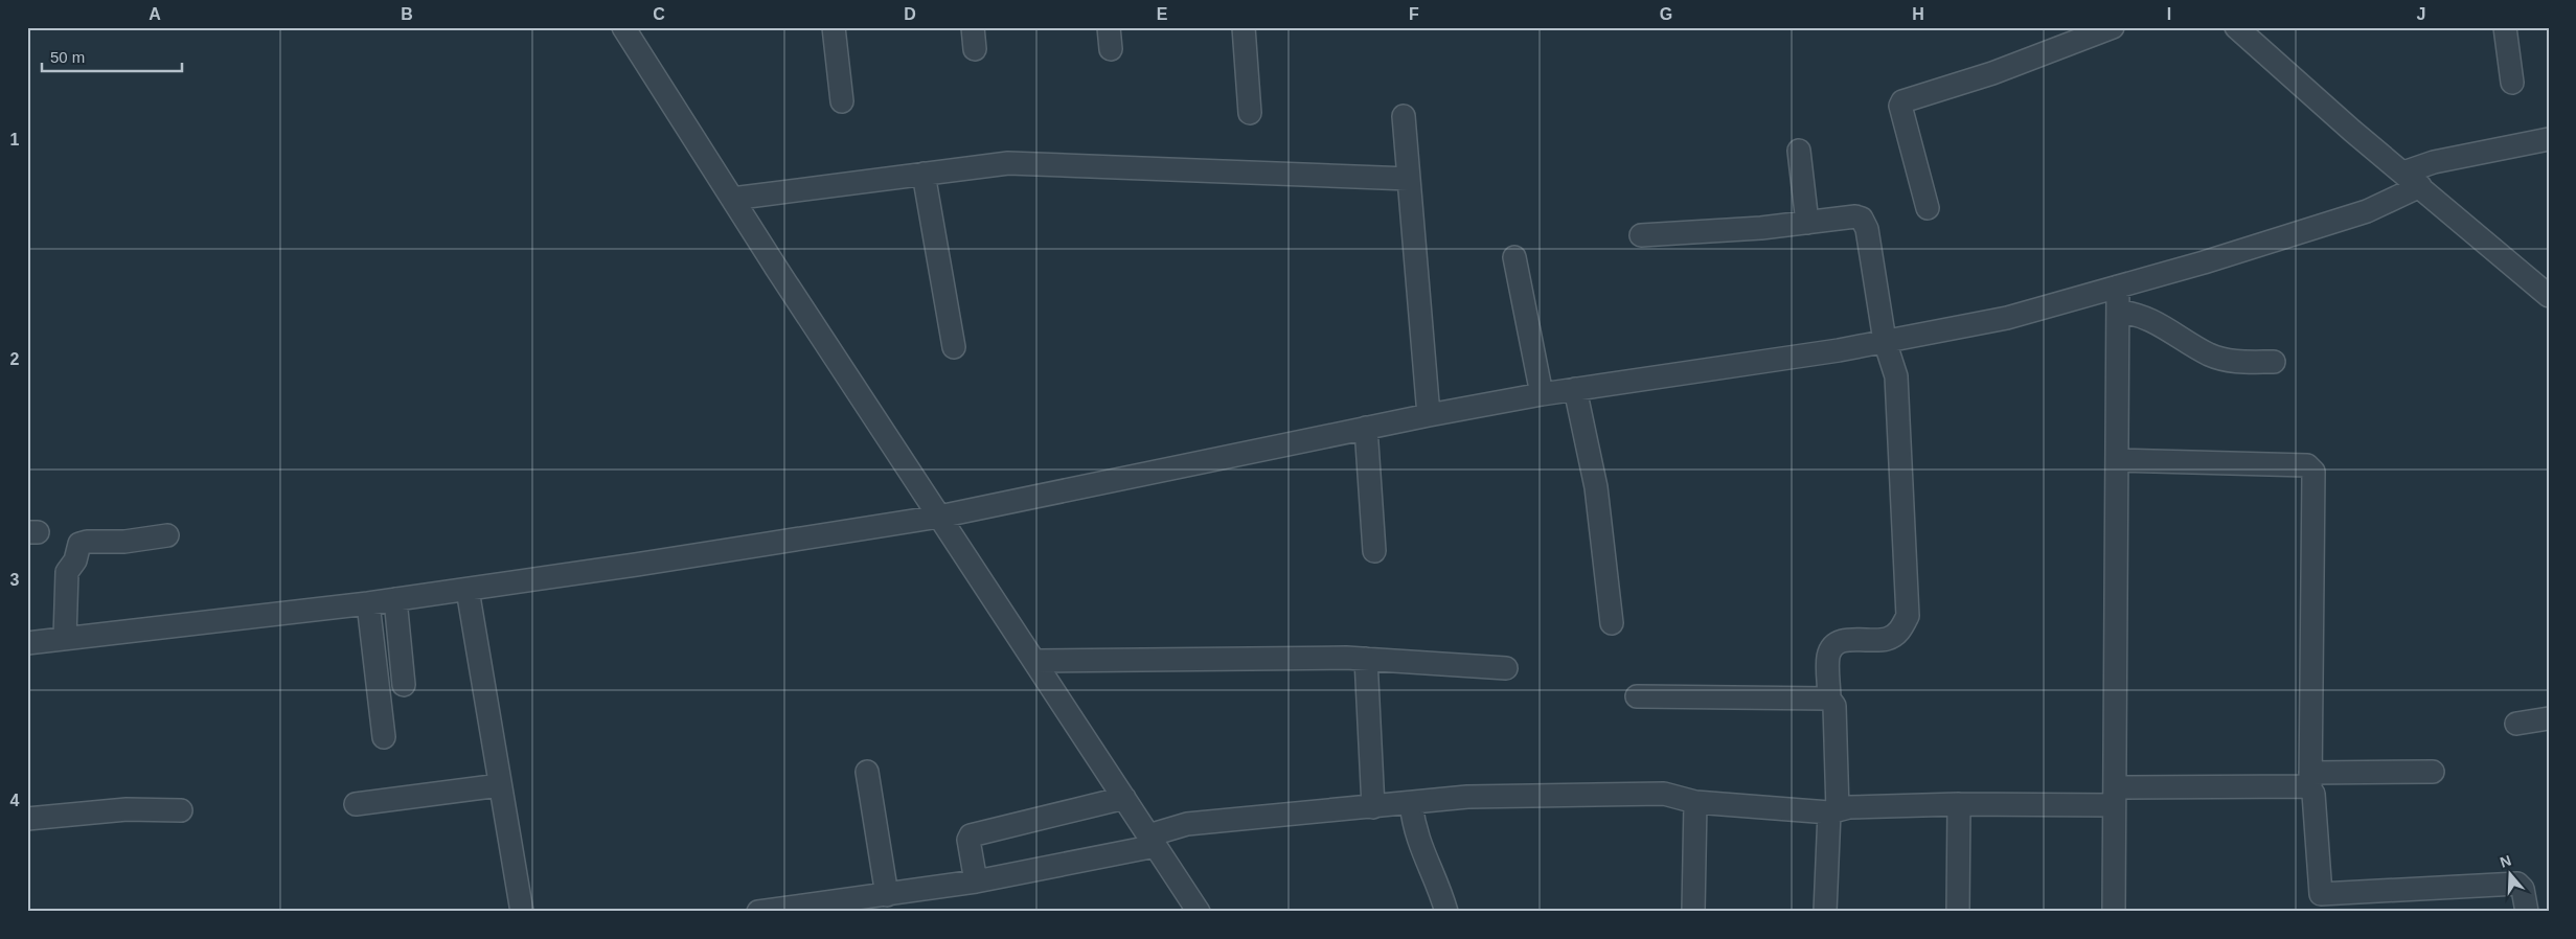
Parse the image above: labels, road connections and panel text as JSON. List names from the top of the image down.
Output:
{
  "scale_bar": "50 m",
  "north": "top",
  "grid": {
    "columns": [
      "A",
      "B",
      "C",
      "D",
      "E",
      "F",
      "G",
      "H",
      "I",
      "J"
    ],
    "rows": [
      "1",
      "2",
      "3",
      "4"
    ]
  }
}
